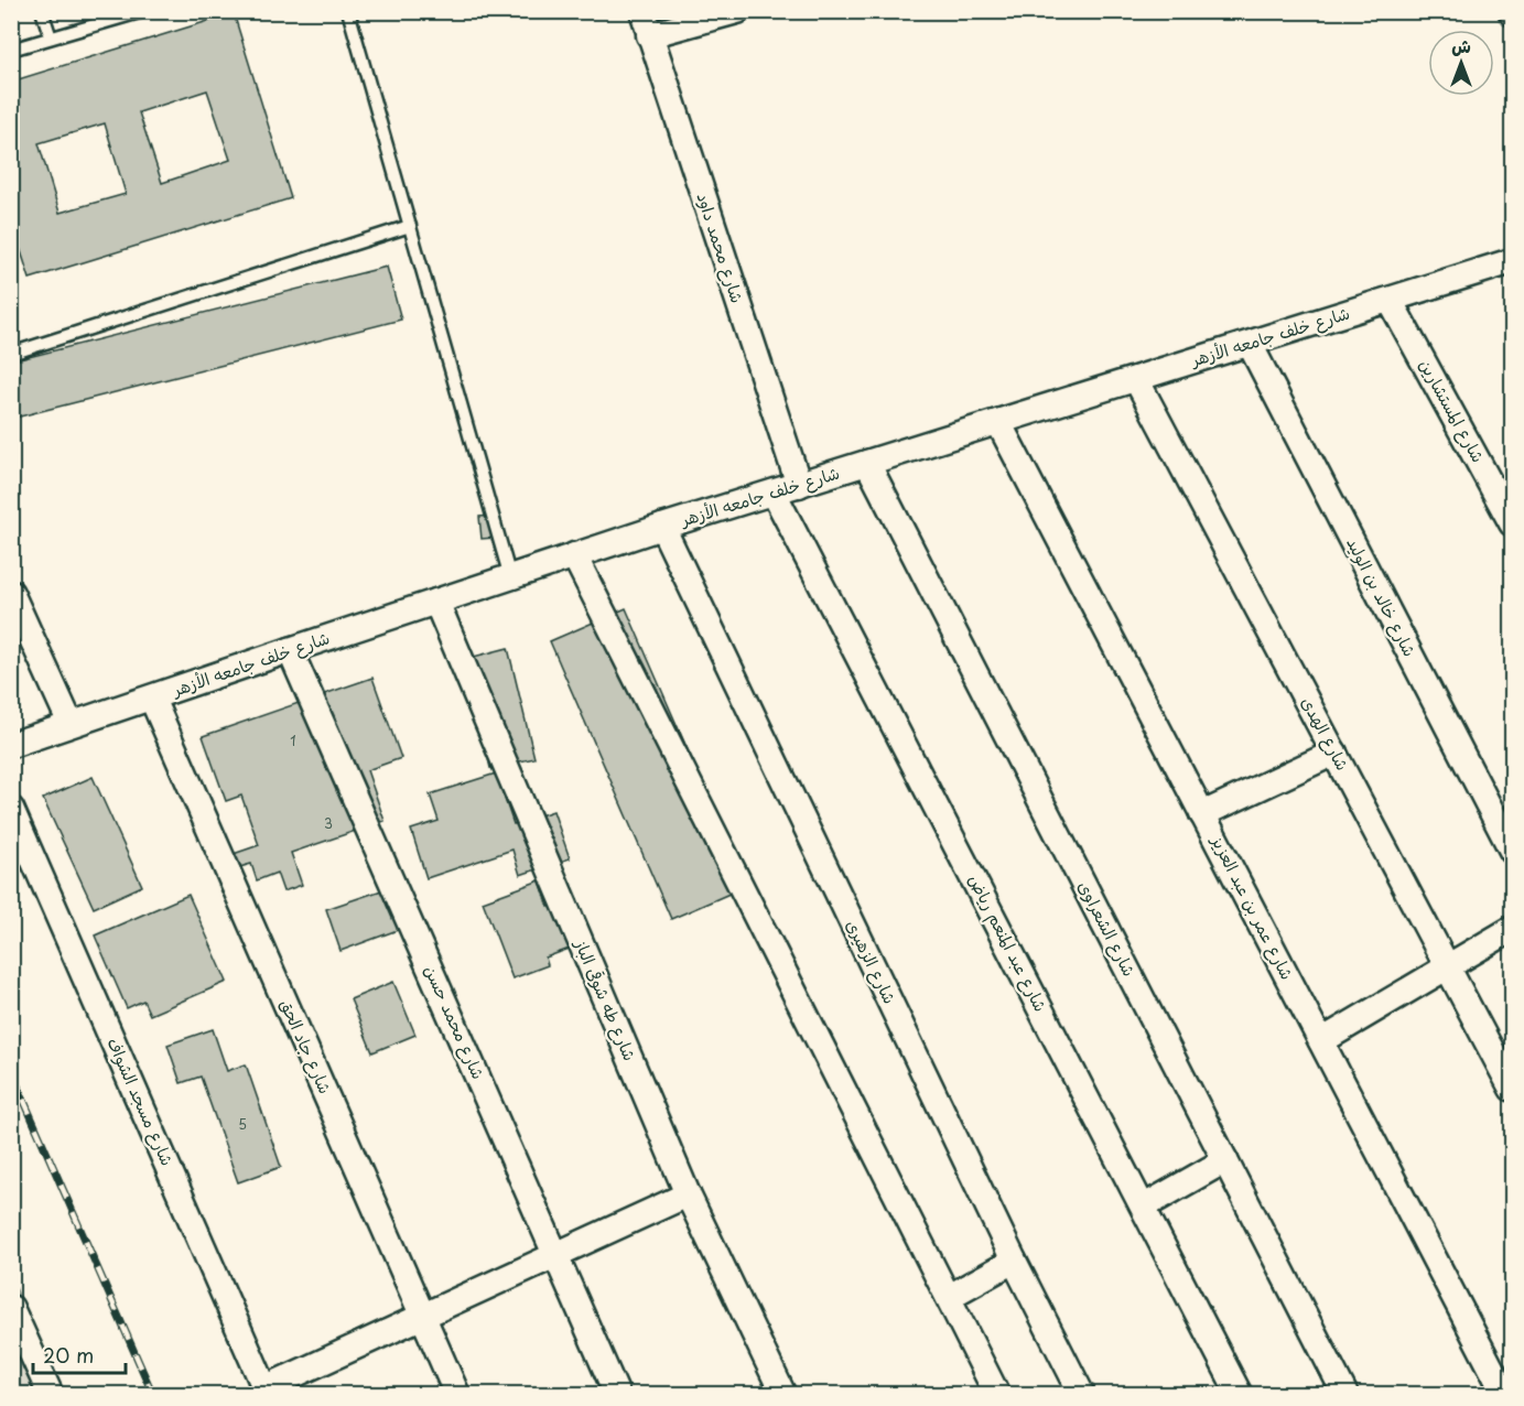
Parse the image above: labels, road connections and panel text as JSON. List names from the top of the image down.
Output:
{
  "streets": {
    "street": [
      "شارع محمد داود",
      "شارع خلف جامعه الأزهر",
      "شارع المستشارين",
      "شارع خالد بن الوليد",
      "شارع الهدى",
      "شارع عمر بن عبد العزيز",
      "شارع الشعراوى",
      "شارع عبد المنعم رياض",
      "شارع الزهيرى",
      "شارع طه شوقى الباز",
      "شارع محمد حسن",
      "شارع جاد الحق",
      "شارع مسجد الشواف"
    ]
  },
  "crossings": [
    ["شارع محمد داود", "شارع خلف جامعه الأزهر"],
    ["شارع خلف جامعه الأزهر", "شارع المستشارين"],
    ["شارع خلف جامعه الأزهر", "شارع خالد بن الوليد"],
    ["شارع خلف جامعه الأزهر", "شارع الهدى"],
    ["شارع خلف جامعه الأزهر", "شارع عمر بن عبد العزيز"],
    ["شارع خلف جامعه الأزهر", "شارع الشعراوى"],
    ["شارع خلف جامعه الأزهر", "شارع عبد المنعم رياض"],
    ["شارع خلف جامعه الأزهر", "شارع الزهيرى"],
    ["شارع خلف جامعه الأزهر", "شارع طه شوقى الباز"],
    ["شارع خلف جامعه الأزهر", "شارع محمد حسن"],
    ["شارع خلف جامعه الأزهر", "شارع جاد الحق"]
  ],
  "house_numbers": ["1", "3", "5"],
  "scale_bar": "20 m",
  "north": "top"
}
